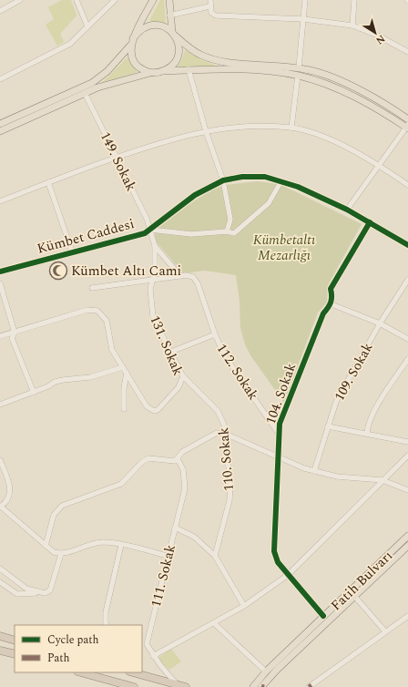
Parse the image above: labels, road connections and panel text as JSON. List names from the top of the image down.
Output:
{
  "streets": {
    "main road": ["Fatih Bulvarı"],
    "street": [
      "149. Sokak",
      "Kümbet Caddesi",
      "131. Sokak",
      "112. Sokak",
      "109. Sokak",
      "104. Sokak",
      "110. Sokak",
      "111. Sokak"
    ]
  },
  "crossings": [
    ["149. Sokak", "Kümbet Caddesi"],
    ["131. Sokak", "112. Sokak"],
    ["131. Sokak", "110. Sokak"],
    ["112. Sokak", "104. Sokak"],
    ["104. Sokak", "Fatih Bulvarı"]
  ],
  "parks": ["Kümbetaltı Mezarlığı"],
  "places": {
    "mosque": ["Kümbet Altı Cami"]
  },
  "legend": ["Cycle path", "Path"],
  "north": "bottom right"
}
